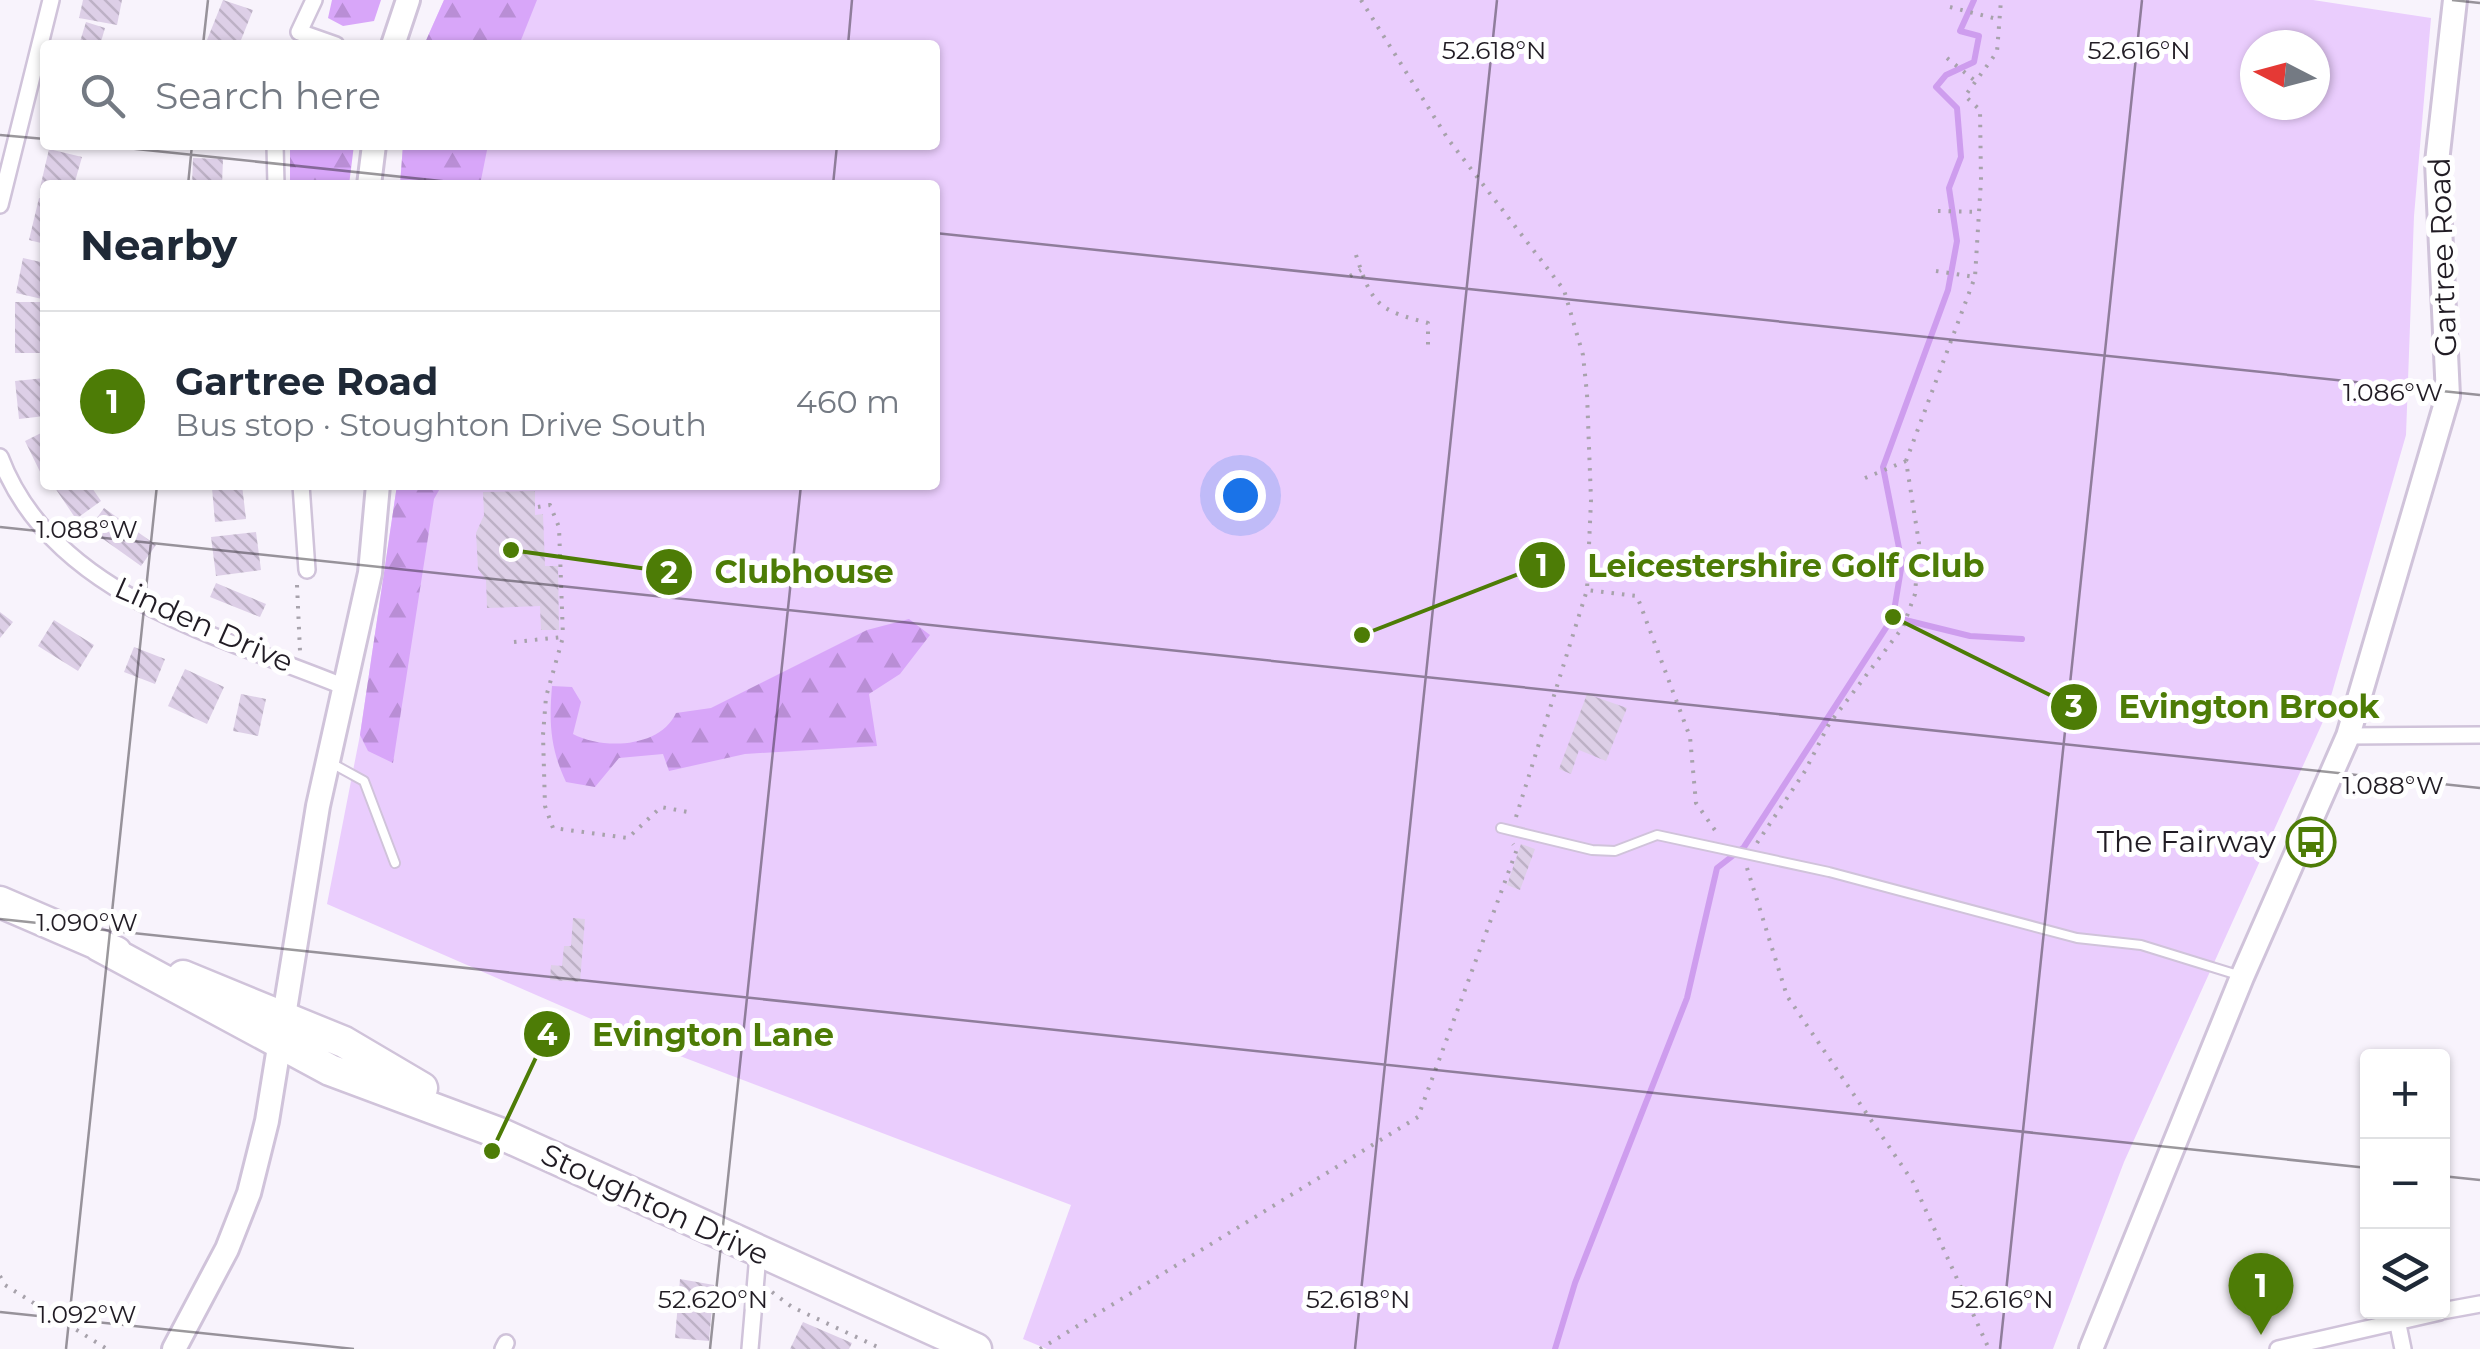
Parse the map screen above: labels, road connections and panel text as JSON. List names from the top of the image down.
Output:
{
  "streets": {
    "highway": ["Stoughton Drive"],
    "main road": ["Gartree Road"],
    "street": ["Linden Drive"]
  },
  "places": {
    "other": [
      "Clubhouse",
      "Evington Brook",
      "Leicestershire Golf Club",
      "Evington Lane"
    ],
    "bus stop": ["The Fairway"]
  },
  "north": "left",
  "page": {
    "search": "Search here",
    "heading": "Nearby",
    "list": [
      {
        "mark": "1",
        "name": "Gartree Road",
        "note": "Bus stop · Stoughton Drive South",
        "value": "460 m"
      }
    ],
    "map_buttons": ["+", "−"],
    "pins": "1"
  },
  "coordinates": [
    "52.618°N",
    "52.616°N",
    "1.086°W",
    "1.088°W",
    "1.090°W",
    "52.620°N",
    "1.092°W"
  ]
}
